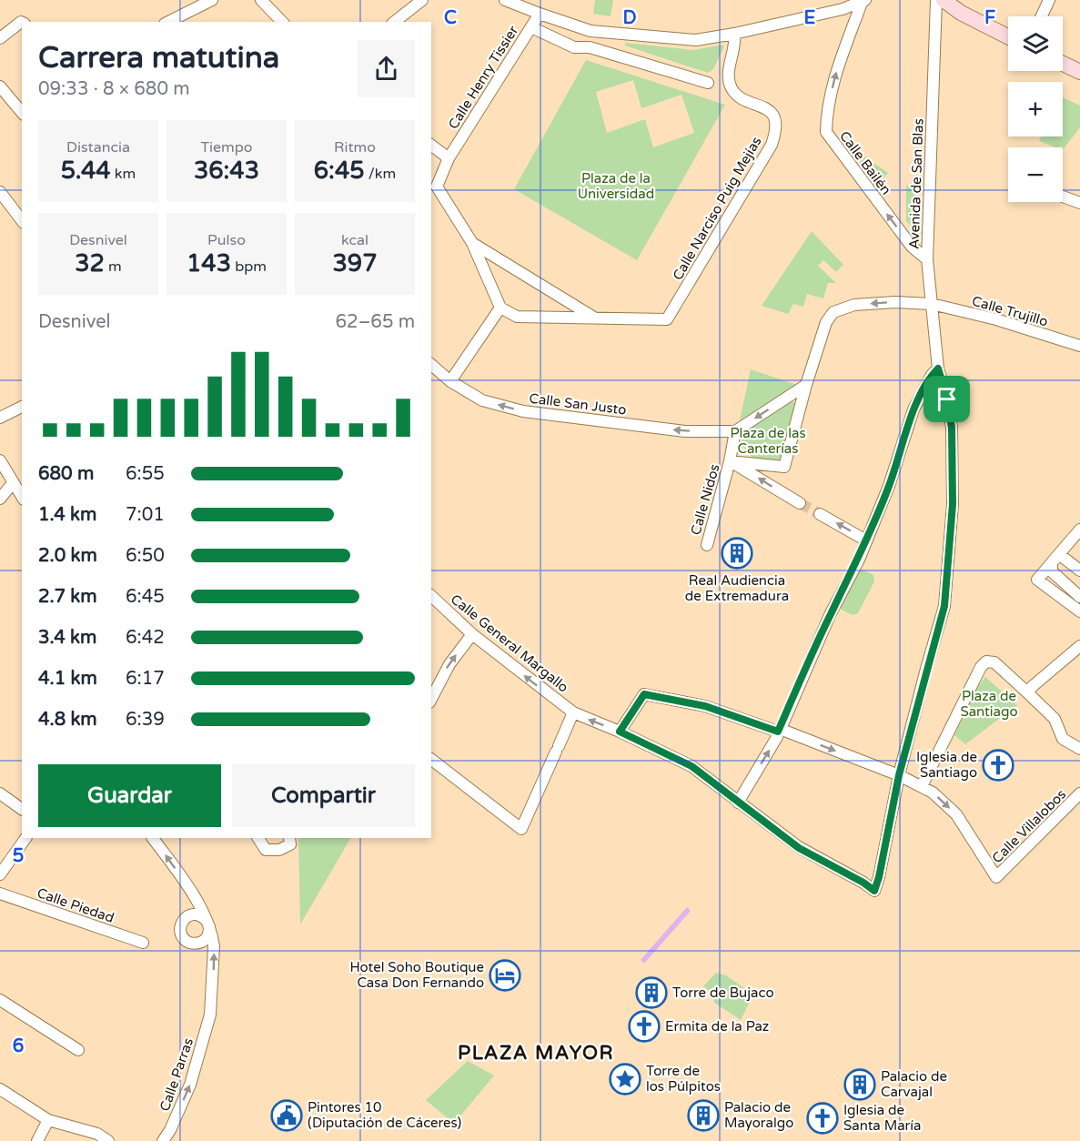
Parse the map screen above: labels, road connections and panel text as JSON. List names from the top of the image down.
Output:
{
  "streets": {
    "street": [
      "Calle Henry Tissier",
      "Calle Bailén",
      "Avenida de San Blas",
      "Calle Narciso Puig Mejías",
      "Calle Trujillo",
      "Calle San Justo",
      "Calle Nidos",
      "Calle General Margallo",
      "Calle Villalobos",
      "Calle Piedad",
      "Calle Parras"
    ]
  },
  "crossings": [
    ["Calle Bailén", "Avenida de San Blas"],
    ["Avenida de San Blas", "Calle Trujillo"],
    ["Avenida de San Blas", "Calle General Margallo"]
  ],
  "one_way": ["Calle Bailén", "Calle San Justo", "Calle Parras"],
  "districts": ["PLAZA MAYOR"],
  "parks": ["Plaza de la Universidad", "Plaza de las Canterías", "Plaza de Santiago"],
  "places": {
    "building": [
      "Real Audiencia de Extremadura",
      "Torre de Bujaco",
      "Palacio de Carvajal",
      "Palacio de Mayoralgo"
    ],
    "church": ["Iglesia de Santiago", "Ermita de la Paz", "Iglesia de Santa María"],
    "hotel": ["Hotel Soho Boutique Casa Don Fernando"],
    "place": ["Torre de los Púlpitos"],
    "public building": ["Pintores 10 (Diputación de Cáceres)"]
  },
  "page": {
    "map_buttons": ["+", "−"],
    "heading": ["Carrera matutina", "09:33 · 8 × 680 m"],
    "stats": [
      ["Distancia", "5.44 km"],
      ["Tiempo", "36:43"],
      ["Ritmo", "6:45 /km"],
      ["Desnivel", "32 m"],
      ["Pulso", "143 bpm"],
      ["kcal", "397"]
    ],
    "chart": ["Desnivel", "62–65 m"],
    "list": [
      {
        "name": "680 m",
        "note": "6:55"
      },
      {
        "name": "1.4 km",
        "note": "7:01"
      },
      {
        "name": "2.0 km",
        "note": "6:50"
      },
      {
        "name": "2.7 km",
        "note": "6:45"
      },
      {
        "name": "3.4 km",
        "note": "6:42"
      },
      {
        "name": "4.1 km",
        "note": "6:17"
      },
      {
        "name": "4.8 km",
        "note": "6:39"
      }
    ],
    "buttons": ["Guardar", "Compartir"]
  },
  "grid": {
    "columns": [
      "C",
      "D",
      "E",
      "F"
    ],
    "rows": ["5", "6"]
  }
}
